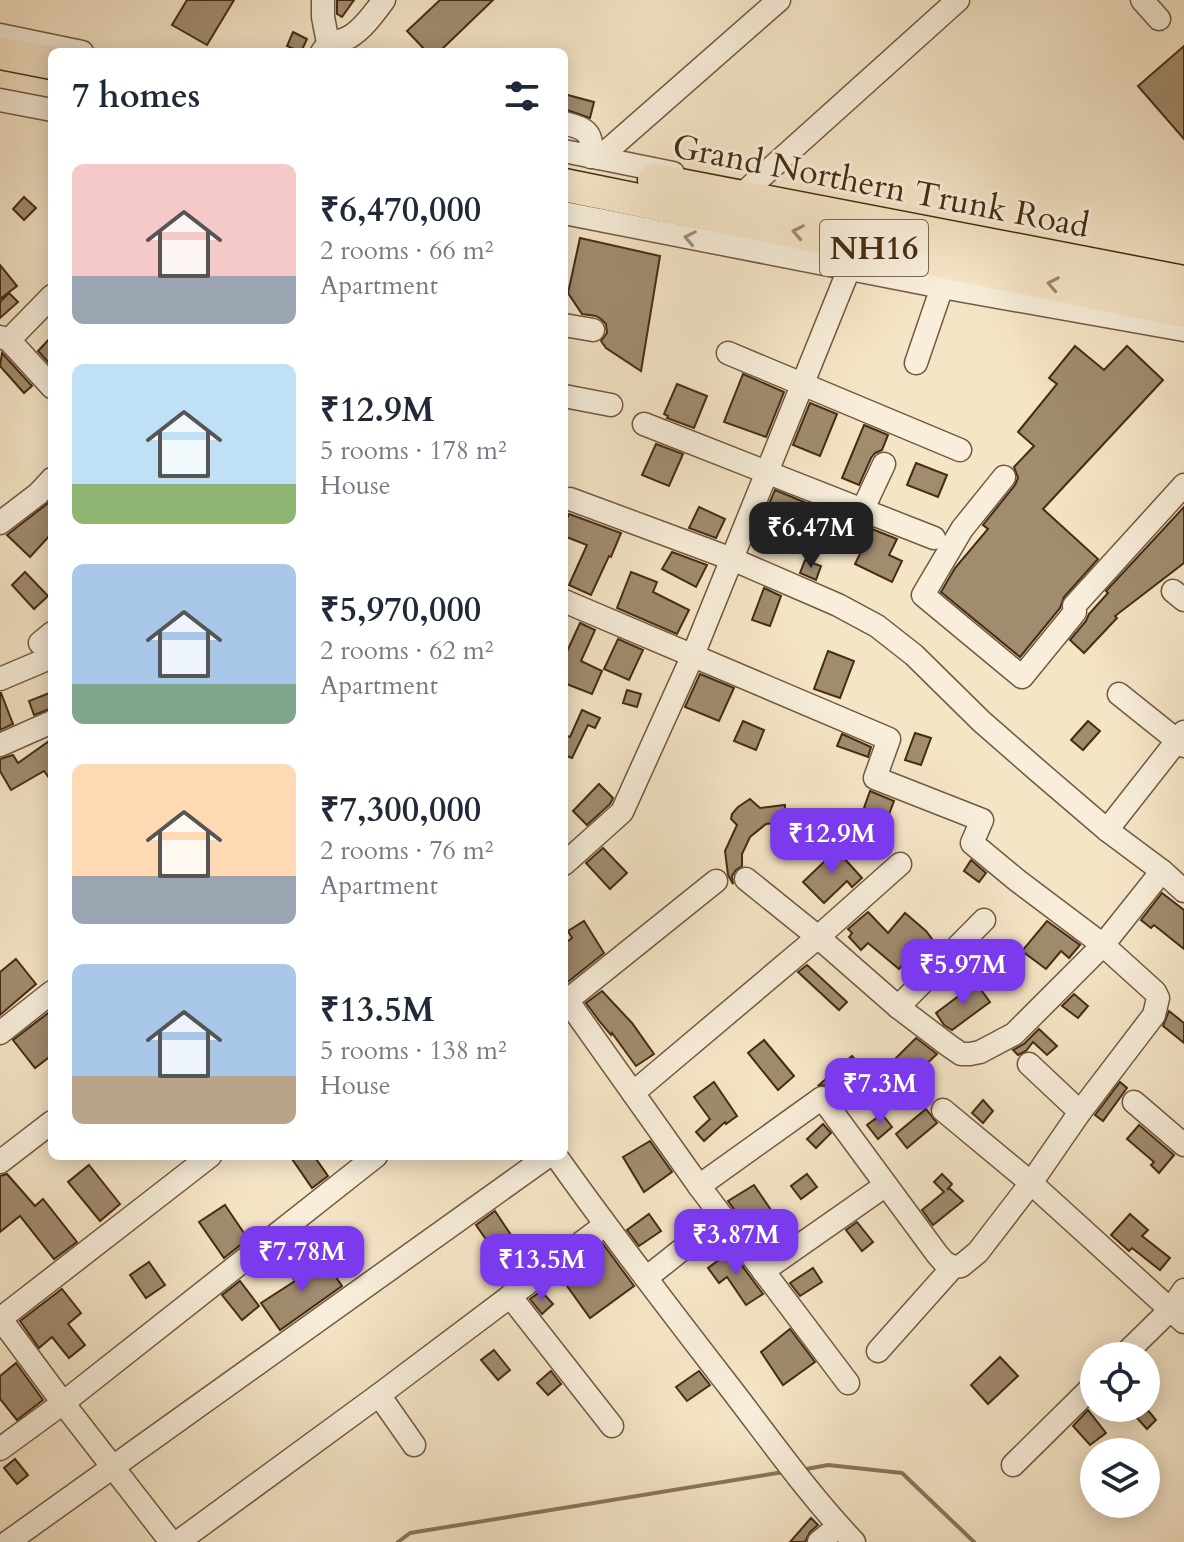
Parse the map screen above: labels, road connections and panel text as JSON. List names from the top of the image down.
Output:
{
  "streets": {
    "highway": ["Grand Northern Trunk Road", "NH16"]
  },
  "page": {
    "heading": "7 homes",
    "list": [
      {
        "name": "₹6,470,000",
        "note": "2 rooms · 66 m² · Apartment"
      },
      {
        "name": "₹12.9M",
        "note": "5 rooms · 178 m² · House"
      },
      {
        "name": "₹5,970,000",
        "note": "2 rooms · 62 m² · Apartment"
      },
      {
        "name": "₹7,300,000",
        "note": "2 rooms · 76 m² · Apartment"
      },
      {
        "name": "₹13.5M",
        "note": "5 rooms · 138 m² · House"
      }
    ],
    "price": [
      "₹6.47M",
      "₹12.9M",
      "₹5.97M",
      "₹7.3M",
      "₹3.87M",
      "₹7.78M",
      "₹13.5M"
    ]
  }
}
